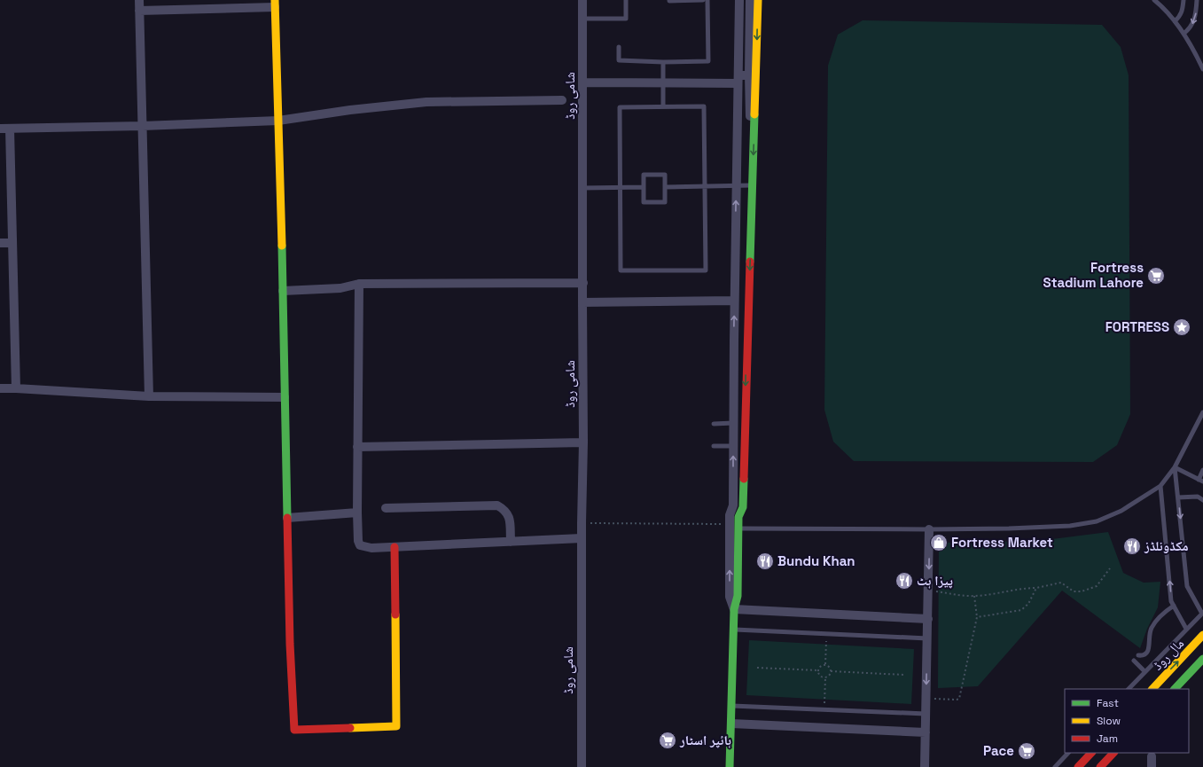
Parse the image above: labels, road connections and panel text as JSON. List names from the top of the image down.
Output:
{
  "streets": {
    "street": ["شامی روڈ", "مال روڈ"]
  },
  "places": {
    "supermarket": ["Fortress Stadium Lahore", "ہائپر اسٹار", "Pace"],
    "place": ["FORTRESS"],
    "shop": ["Fortress Market"],
    "restaurant": ["مکڈونلڈز", "Bundu Khan", "پیزا ہٹ"]
  },
  "legend": ["Fast", "Slow", "Jam"]
}
